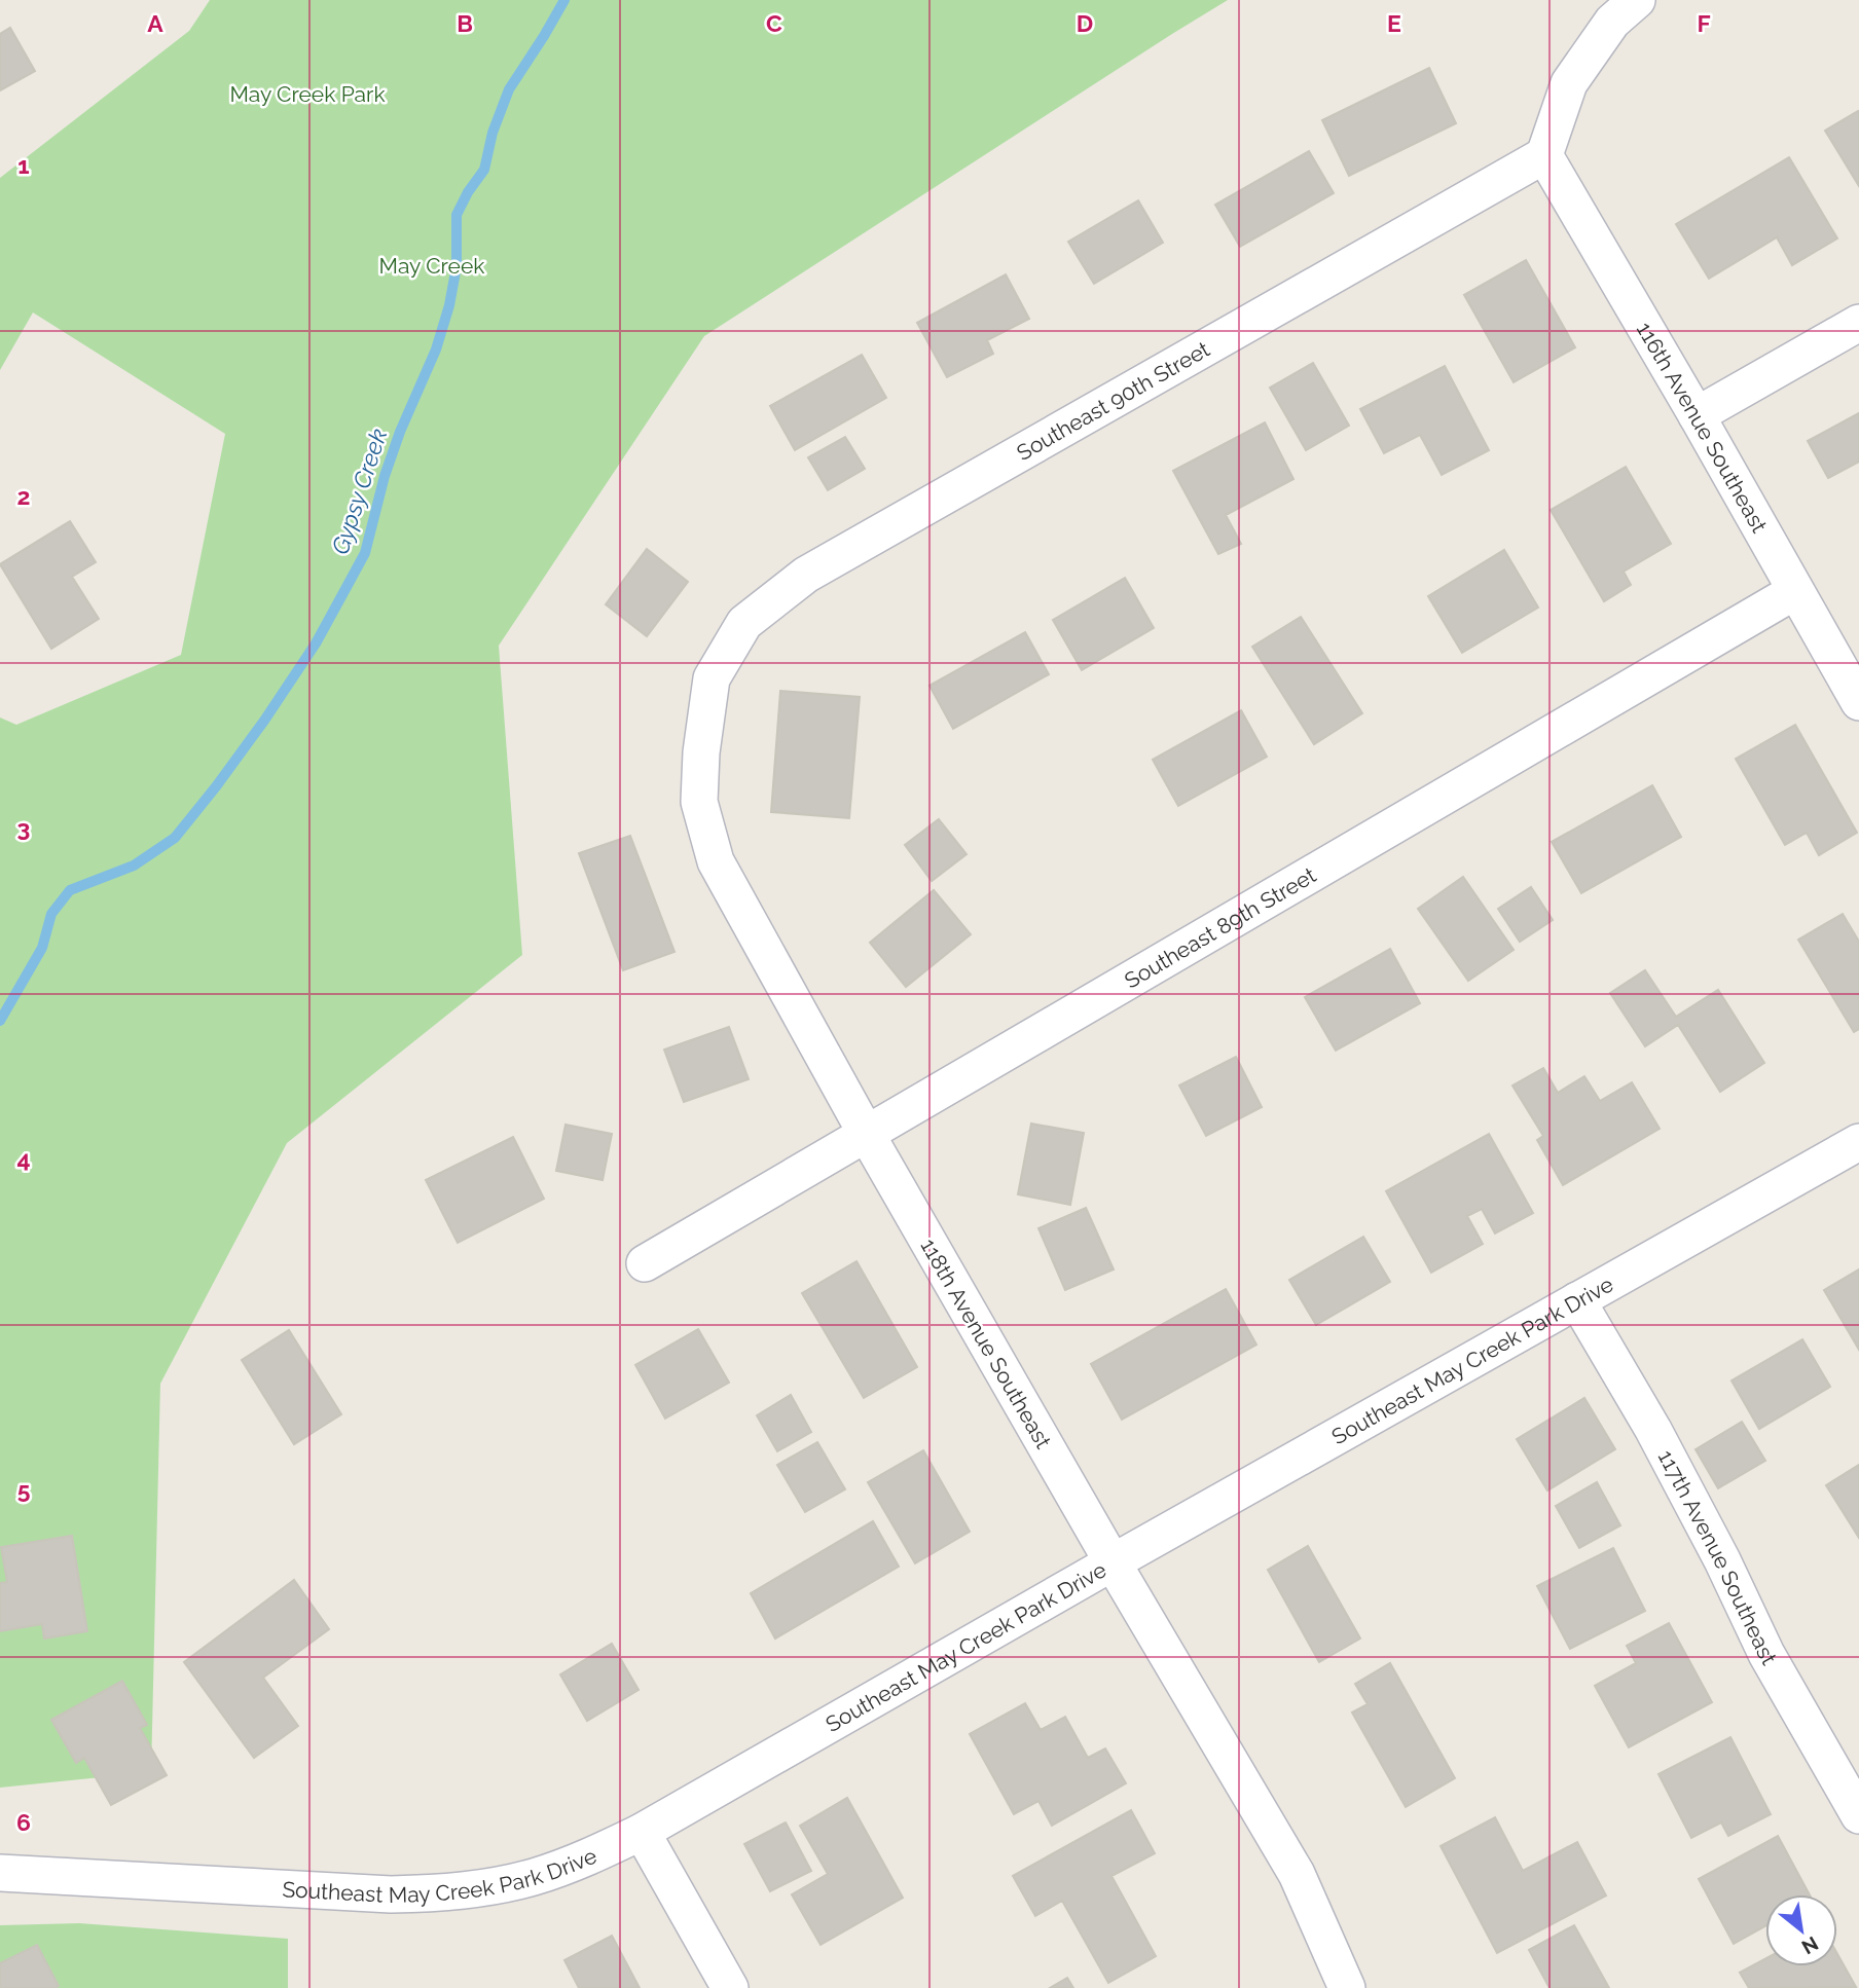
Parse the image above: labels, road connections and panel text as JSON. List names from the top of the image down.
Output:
{
  "streets": {
    "street": [
      "Southeast 90th Street",
      "116th Avenue Southeast",
      "Southeast 89th Street",
      "118th Avenue Southeast",
      "Southeast May Creek Park Drive",
      "117th Avenue Southeast"
    ]
  },
  "crossings": [
    ["Southeast 90th Street", "116th Avenue Southeast"],
    ["Southeast 90th Street", "118th Avenue Southeast"],
    ["116th Avenue Southeast", "Southeast 89th Street"],
    ["Southeast 89th Street", "118th Avenue Southeast"],
    ["118th Avenue Southeast", "Southeast May Creek Park Drive"],
    ["Southeast May Creek Park Drive", "117th Avenue Southeast"]
  ],
  "water": ["Gypsy Creek"],
  "parks": ["May Creek Park", "May Creek"],
  "north": "bottom right",
  "grid": {
    "columns": [
      "A",
      "B",
      "C",
      "D",
      "E",
      "F"
    ],
    "rows": [
      "1",
      "2",
      "3",
      "4",
      "5",
      "6"
    ]
  }
}
